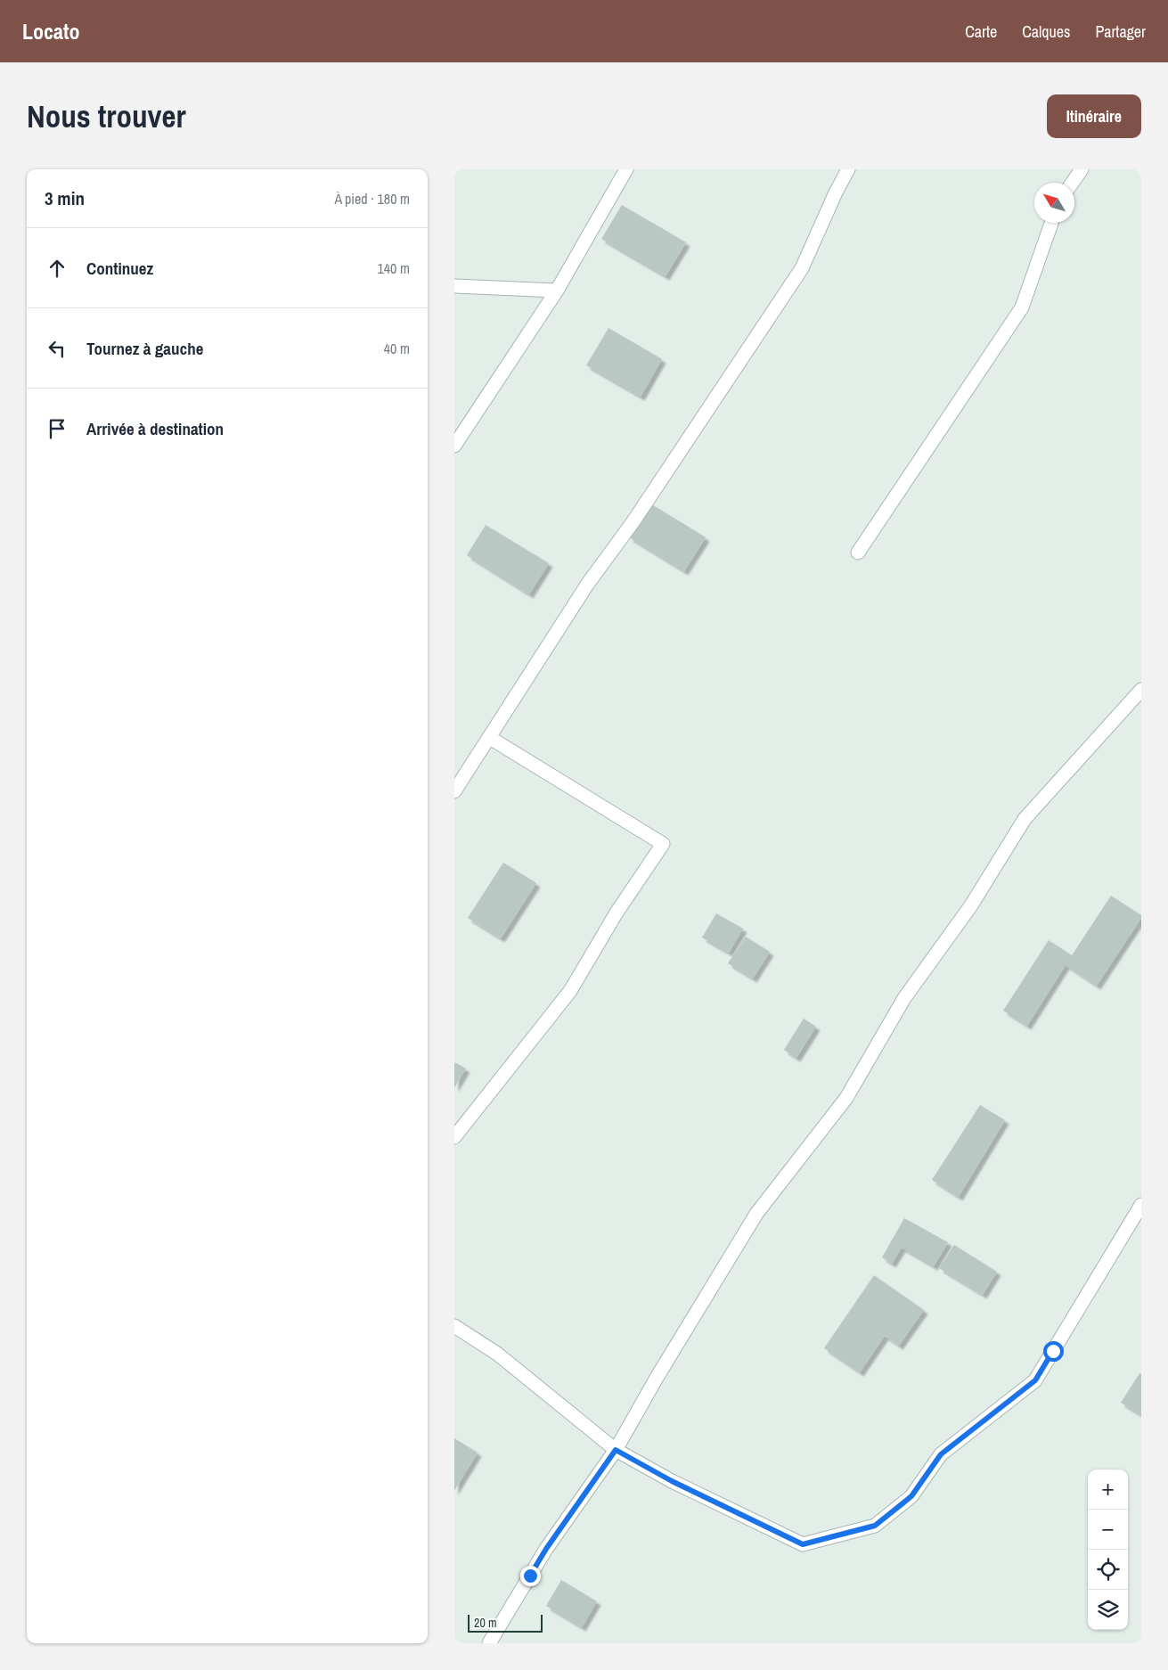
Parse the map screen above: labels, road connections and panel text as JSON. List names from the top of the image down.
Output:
{
  "scale_bar": "20 m",
  "north": "top left",
  "page": {
    "header": "Locato",
    "nav": ["Carte", "Calques", "Partager"],
    "buttons": "Itinéraire",
    "title": "Nous trouver",
    "heading": ["3 min", "À pied · 180 m"],
    "list": [
      ["Continuez", "140 m"],
      ["Tournez à gauche", "40 m"],
      "Arrivée à destination"
    ],
    "map_buttons": ["+", "−"],
    "scale": "20 m"
  }
}
